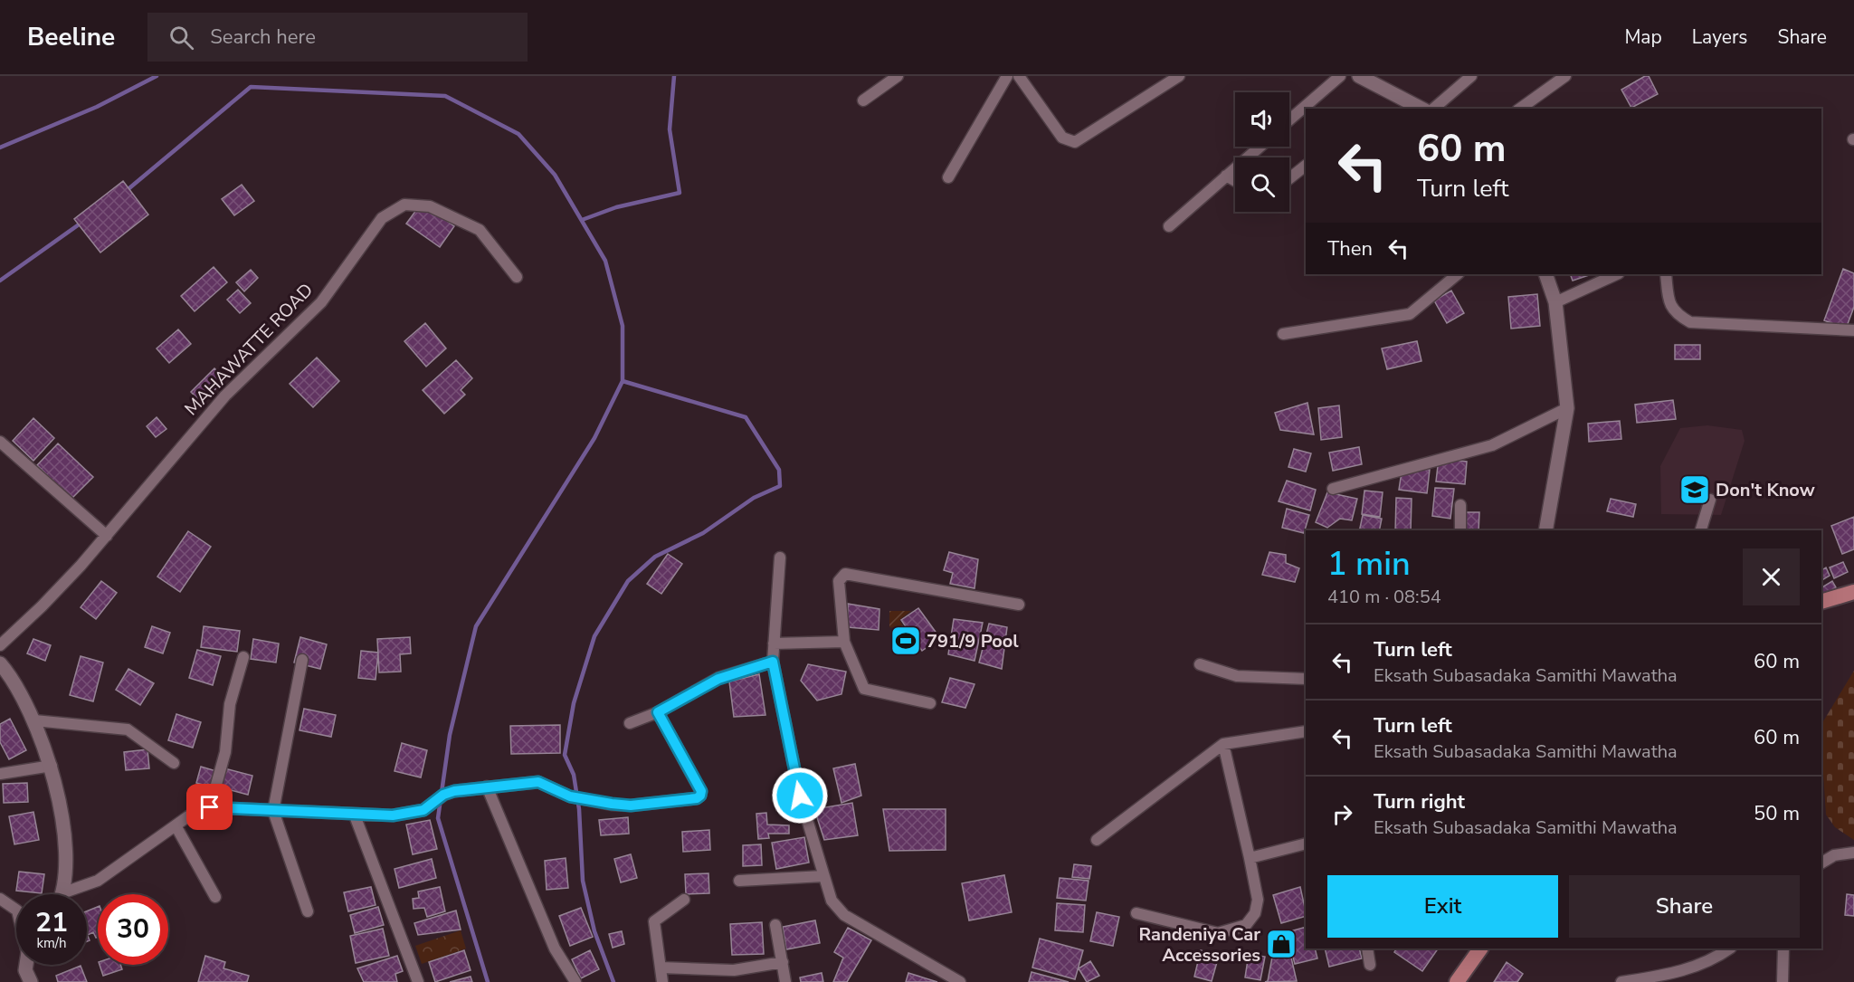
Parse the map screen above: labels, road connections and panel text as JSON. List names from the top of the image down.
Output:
{
  "streets": {
    "street": ["MAHAWATTE ROAD"]
  },
  "places": {
    "school or university": ["Don't Know"],
    "sports": ["791/9 Pool"],
    "shop": ["Randeniya Car Accessories"]
  },
  "page": {
    "header": "Beeline",
    "search": "Search here",
    "nav": ["Map", "Layers", "Share"],
    "turn": ["60 m", "Turn left"],
    "then": "Then",
    "heading": ["1 min", "410 m · 08:54"],
    "list": [
      {
        "name": "Turn left",
        "note": "Eksath Subasadaka Samithi Mawatha",
        "value": "60 m"
      },
      {
        "name": "Turn left",
        "note": "Eksath Subasadaka Samithi Mawatha",
        "value": "60 m"
      },
      {
        "name": "Turn right",
        "note": "Eksath Subasadaka Samithi Mawatha",
        "value": "50 m"
      }
    ],
    "buttons": ["Exit", "Share"],
    "speed": "21 km/h",
    "limit": "30"
  }
}
